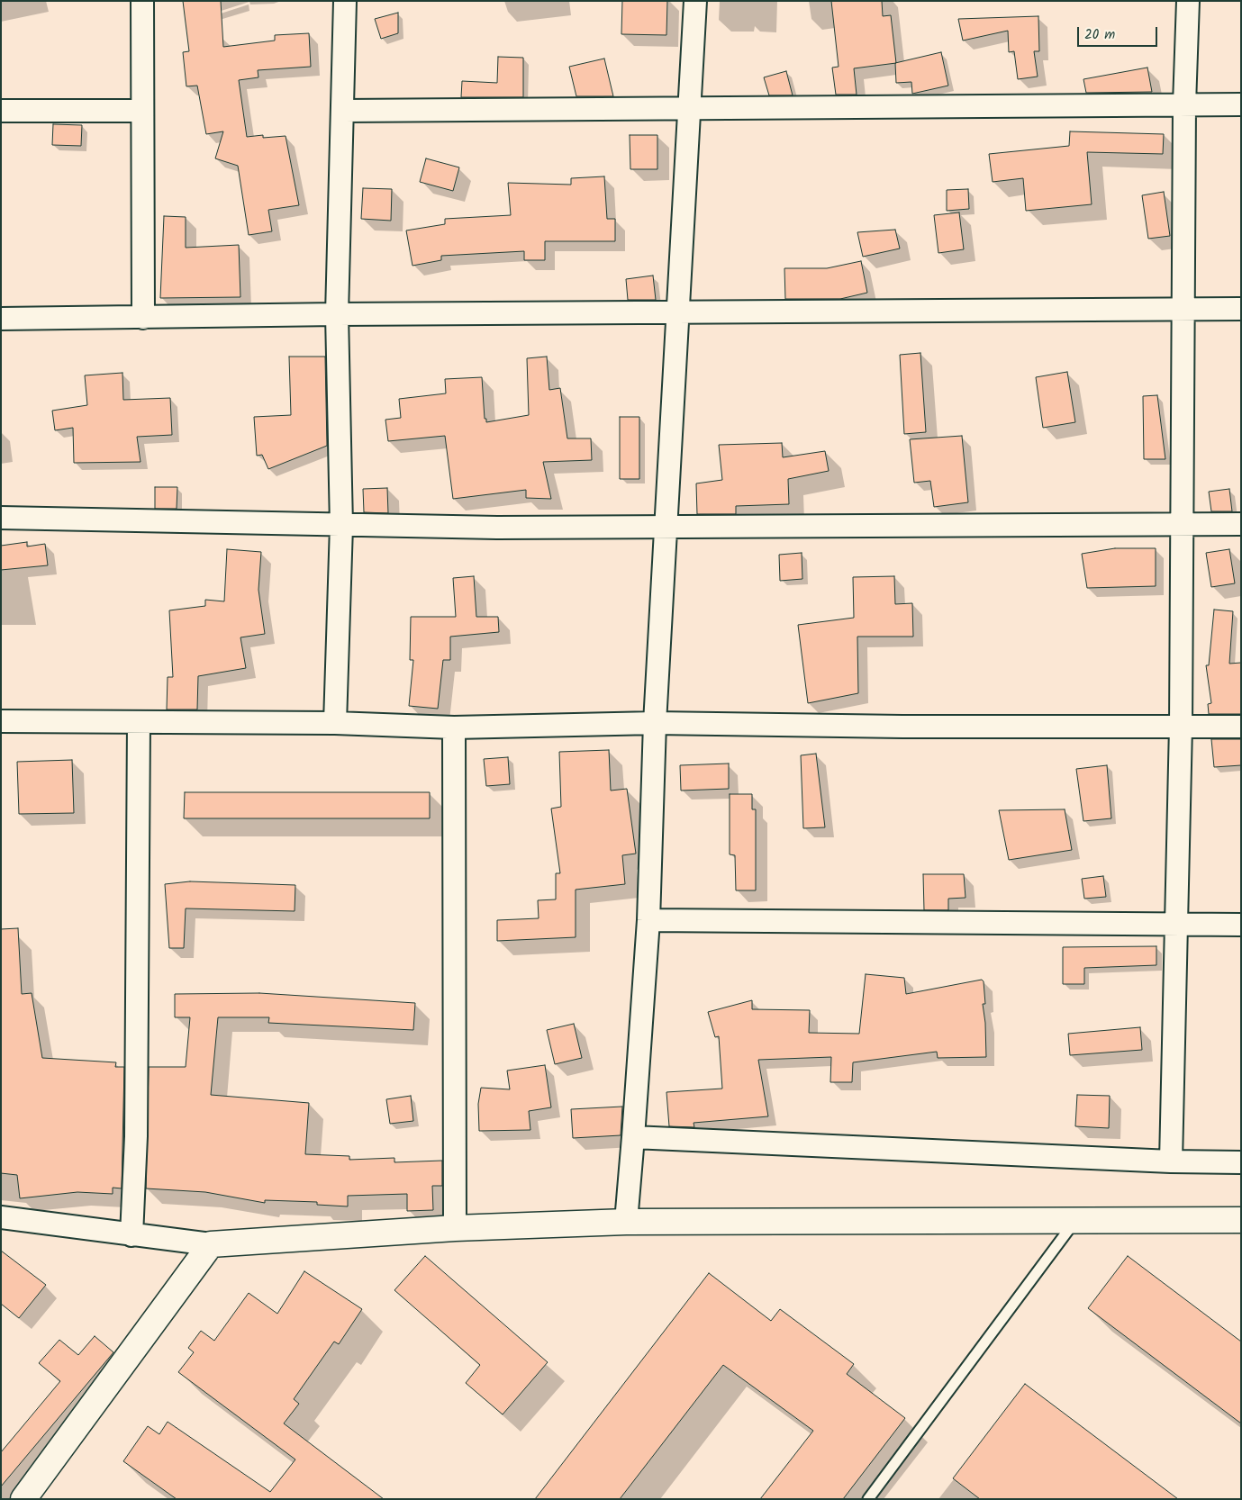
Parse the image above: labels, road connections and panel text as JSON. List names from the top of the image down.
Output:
{
  "scale_bar": "20 m"
}
